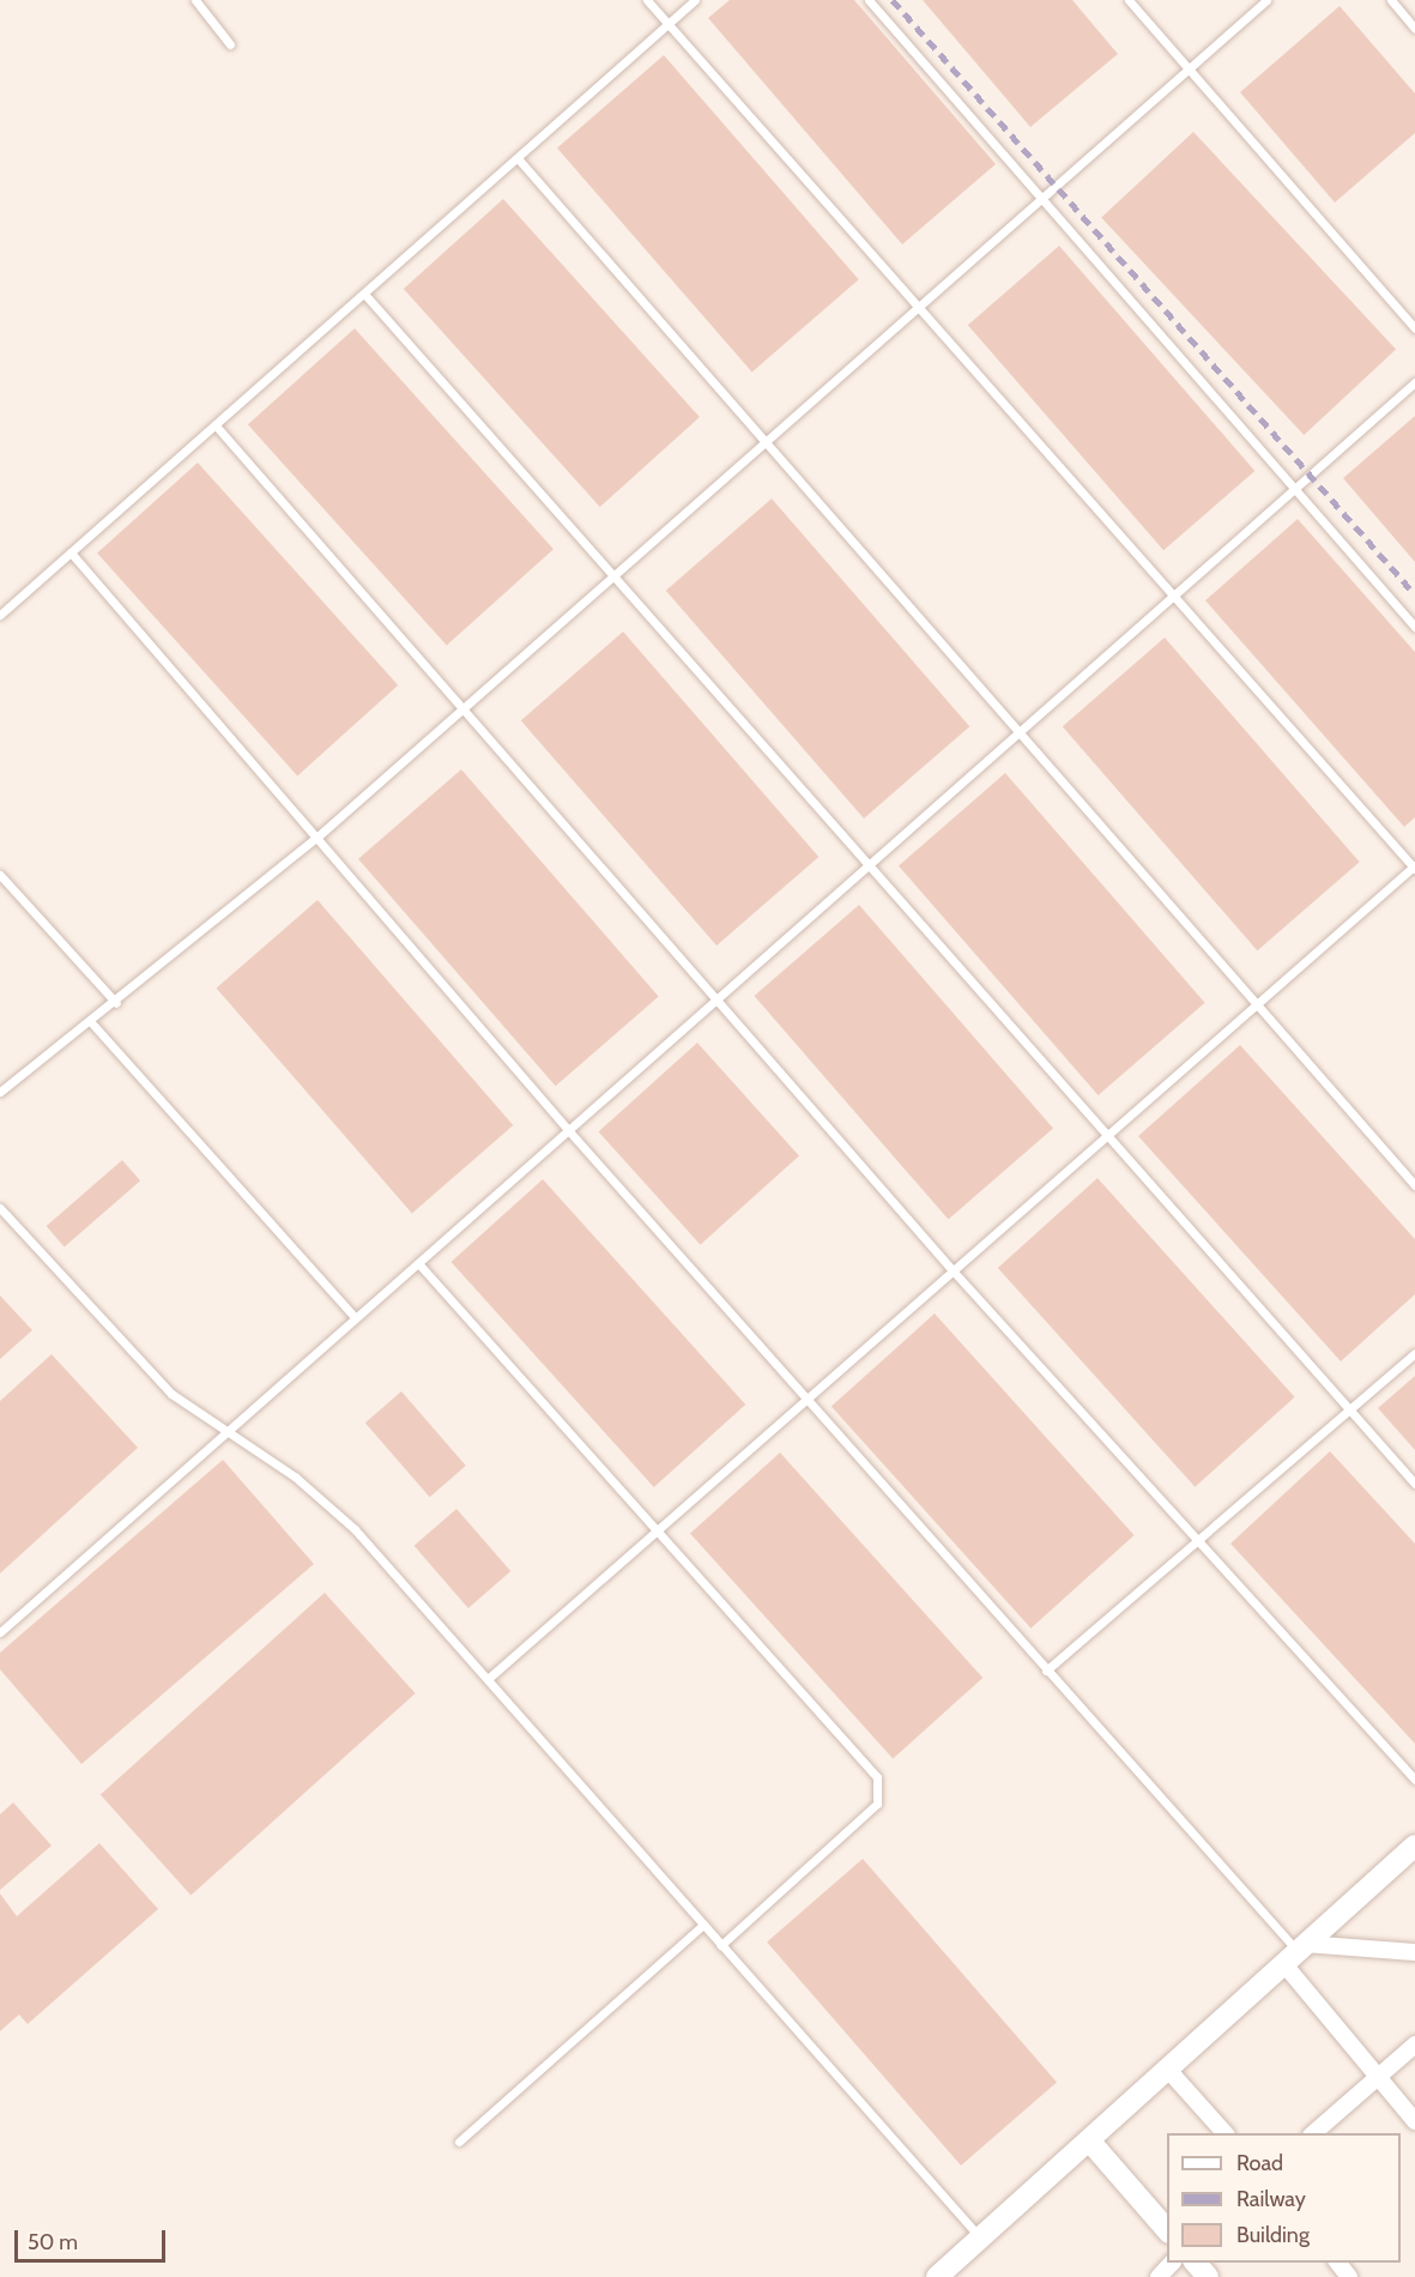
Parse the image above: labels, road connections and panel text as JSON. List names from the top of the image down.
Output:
{
  "legend": ["Road", "Railway", "Building"],
  "scale_bar": "50 m"
}
